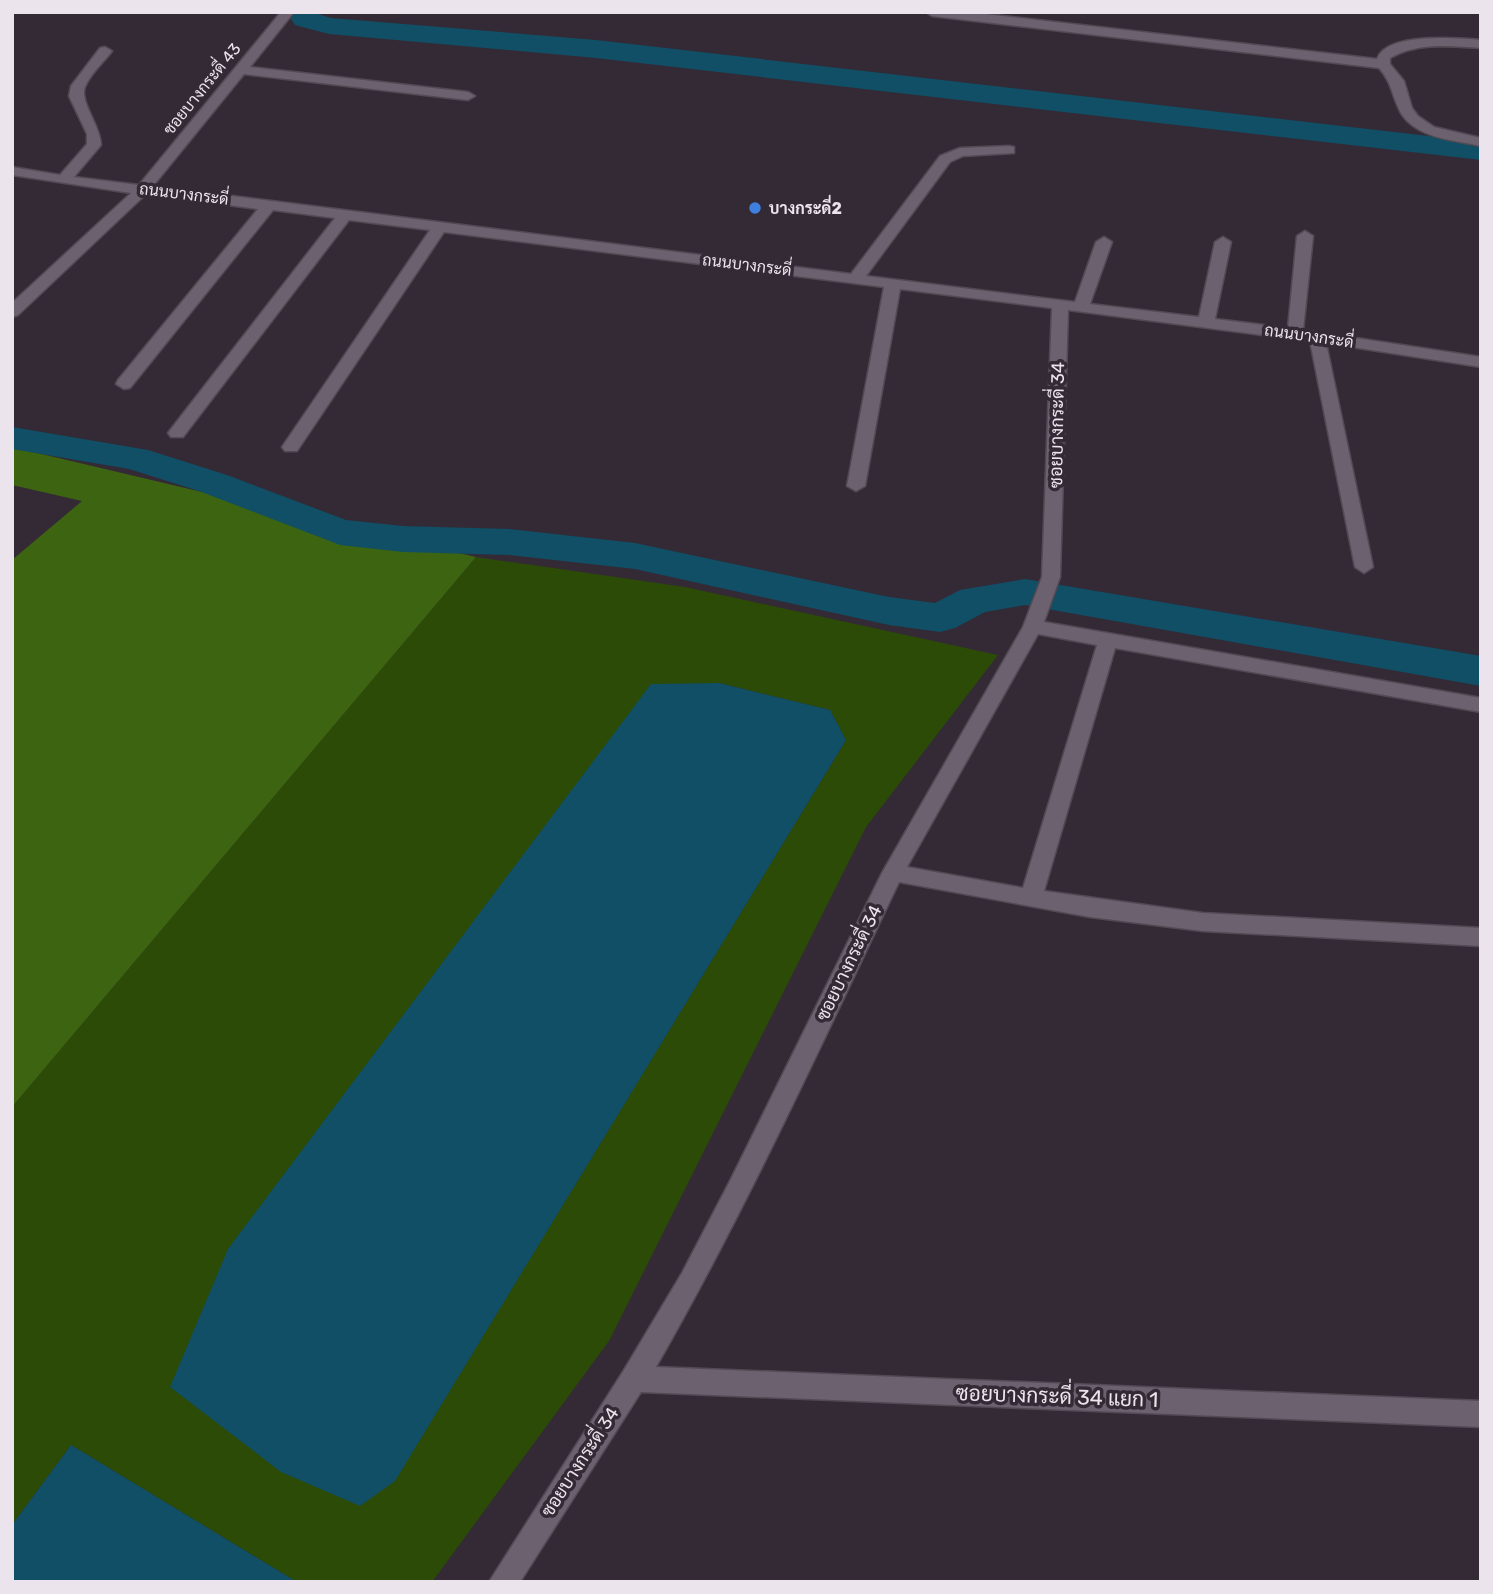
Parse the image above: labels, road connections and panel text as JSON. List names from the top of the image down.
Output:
{
  "streets": {
    "street": [
      "ซอยบางกระดี่ 43",
      "ถนนบางกระดี่",
      "ซอยบางกระดี่ 34",
      "ซอยบางกระดี่ 34 แยก 1"
    ]
  },
  "crossings": [
    ["ซอยบางกระดี่ 43", "ถนนบางกระดี่"],
    ["ถนนบางกระดี่", "ซอยบางกระดี่ 34"],
    ["ซอยบางกระดี่ 34", "ซอยบางกระดี่ 34 แยก 1"]
  ],
  "places": ["บางกระดี่2"]
}
